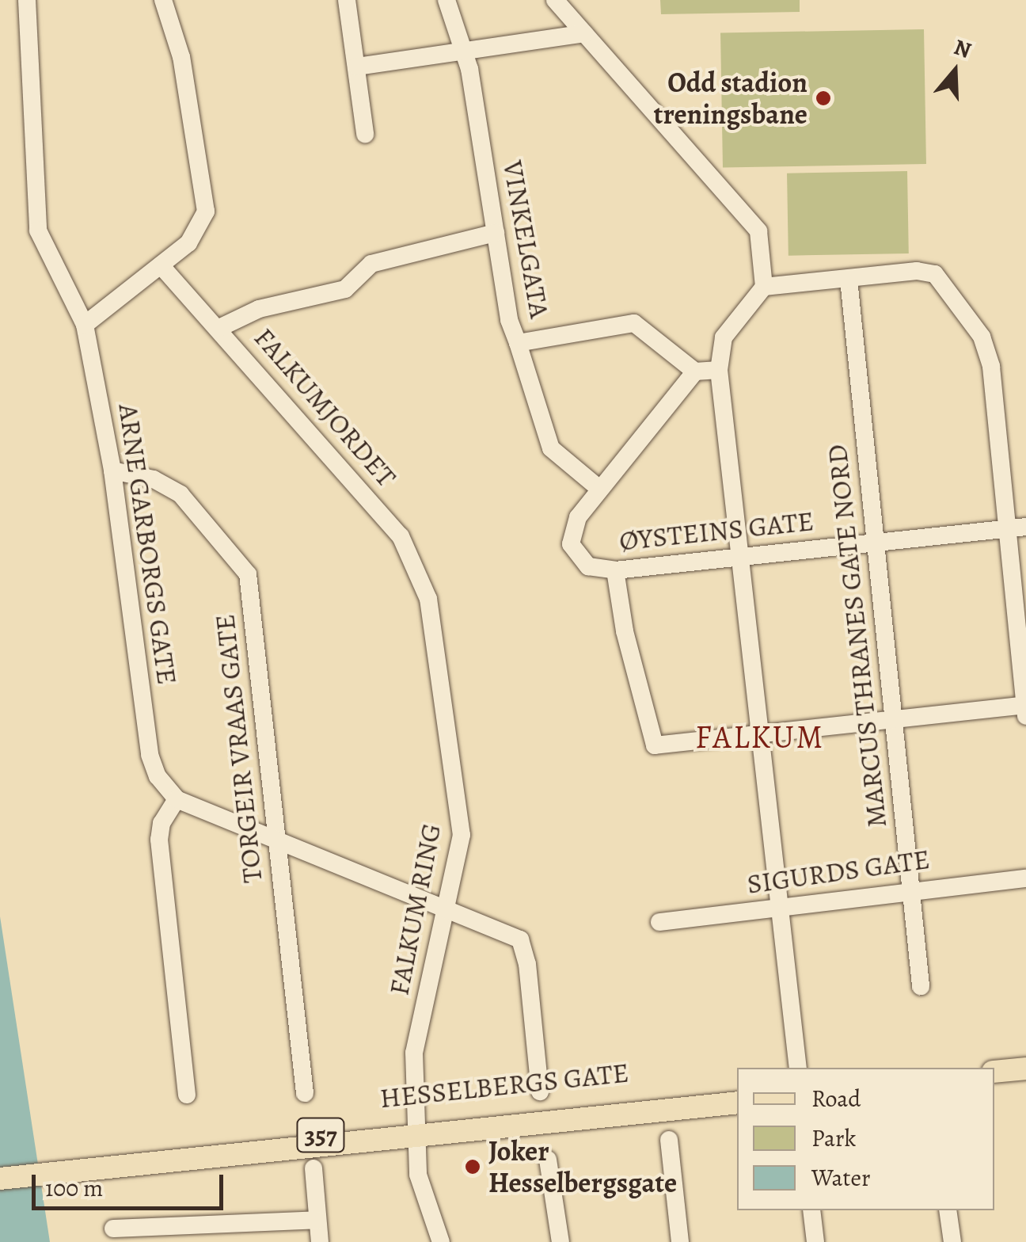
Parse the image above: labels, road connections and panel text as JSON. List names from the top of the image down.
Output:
{
  "streets": {
    "main road": ["HESSELBERGS GATE", "357"],
    "street": [
      "VINKELGATA",
      "FALKUMJORDET",
      "ØYSTEINS GATE",
      "ARNE GARBORGS GATE",
      "MARCUS THRANES GATE NORD",
      "TORGEIR VRAAS GATE",
      "SIGURDS GATE",
      "FALKUM RING"
    ]
  },
  "crossings": [
    ["VINKELGATA", "ØYSTEINS GATE"],
    ["FALKUMJORDET", "FALKUM RING"],
    ["ØYSTEINS GATE", "MARCUS THRANES GATE NORD"],
    ["ARNE GARBORGS GATE", "TORGEIR VRAAS GATE"],
    ["MARCUS THRANES GATE NORD", "SIGURDS GATE"],
    ["FALKUM RING", "HESSELBERGS GATE"]
  ],
  "districts": ["FALKUM"],
  "places": ["Odd stadion treningsbane", "Joker Hesselbergsgate"],
  "legend": ["Road", "Park", "Water"],
  "scale_bar": "100 m",
  "north": "top"
}
